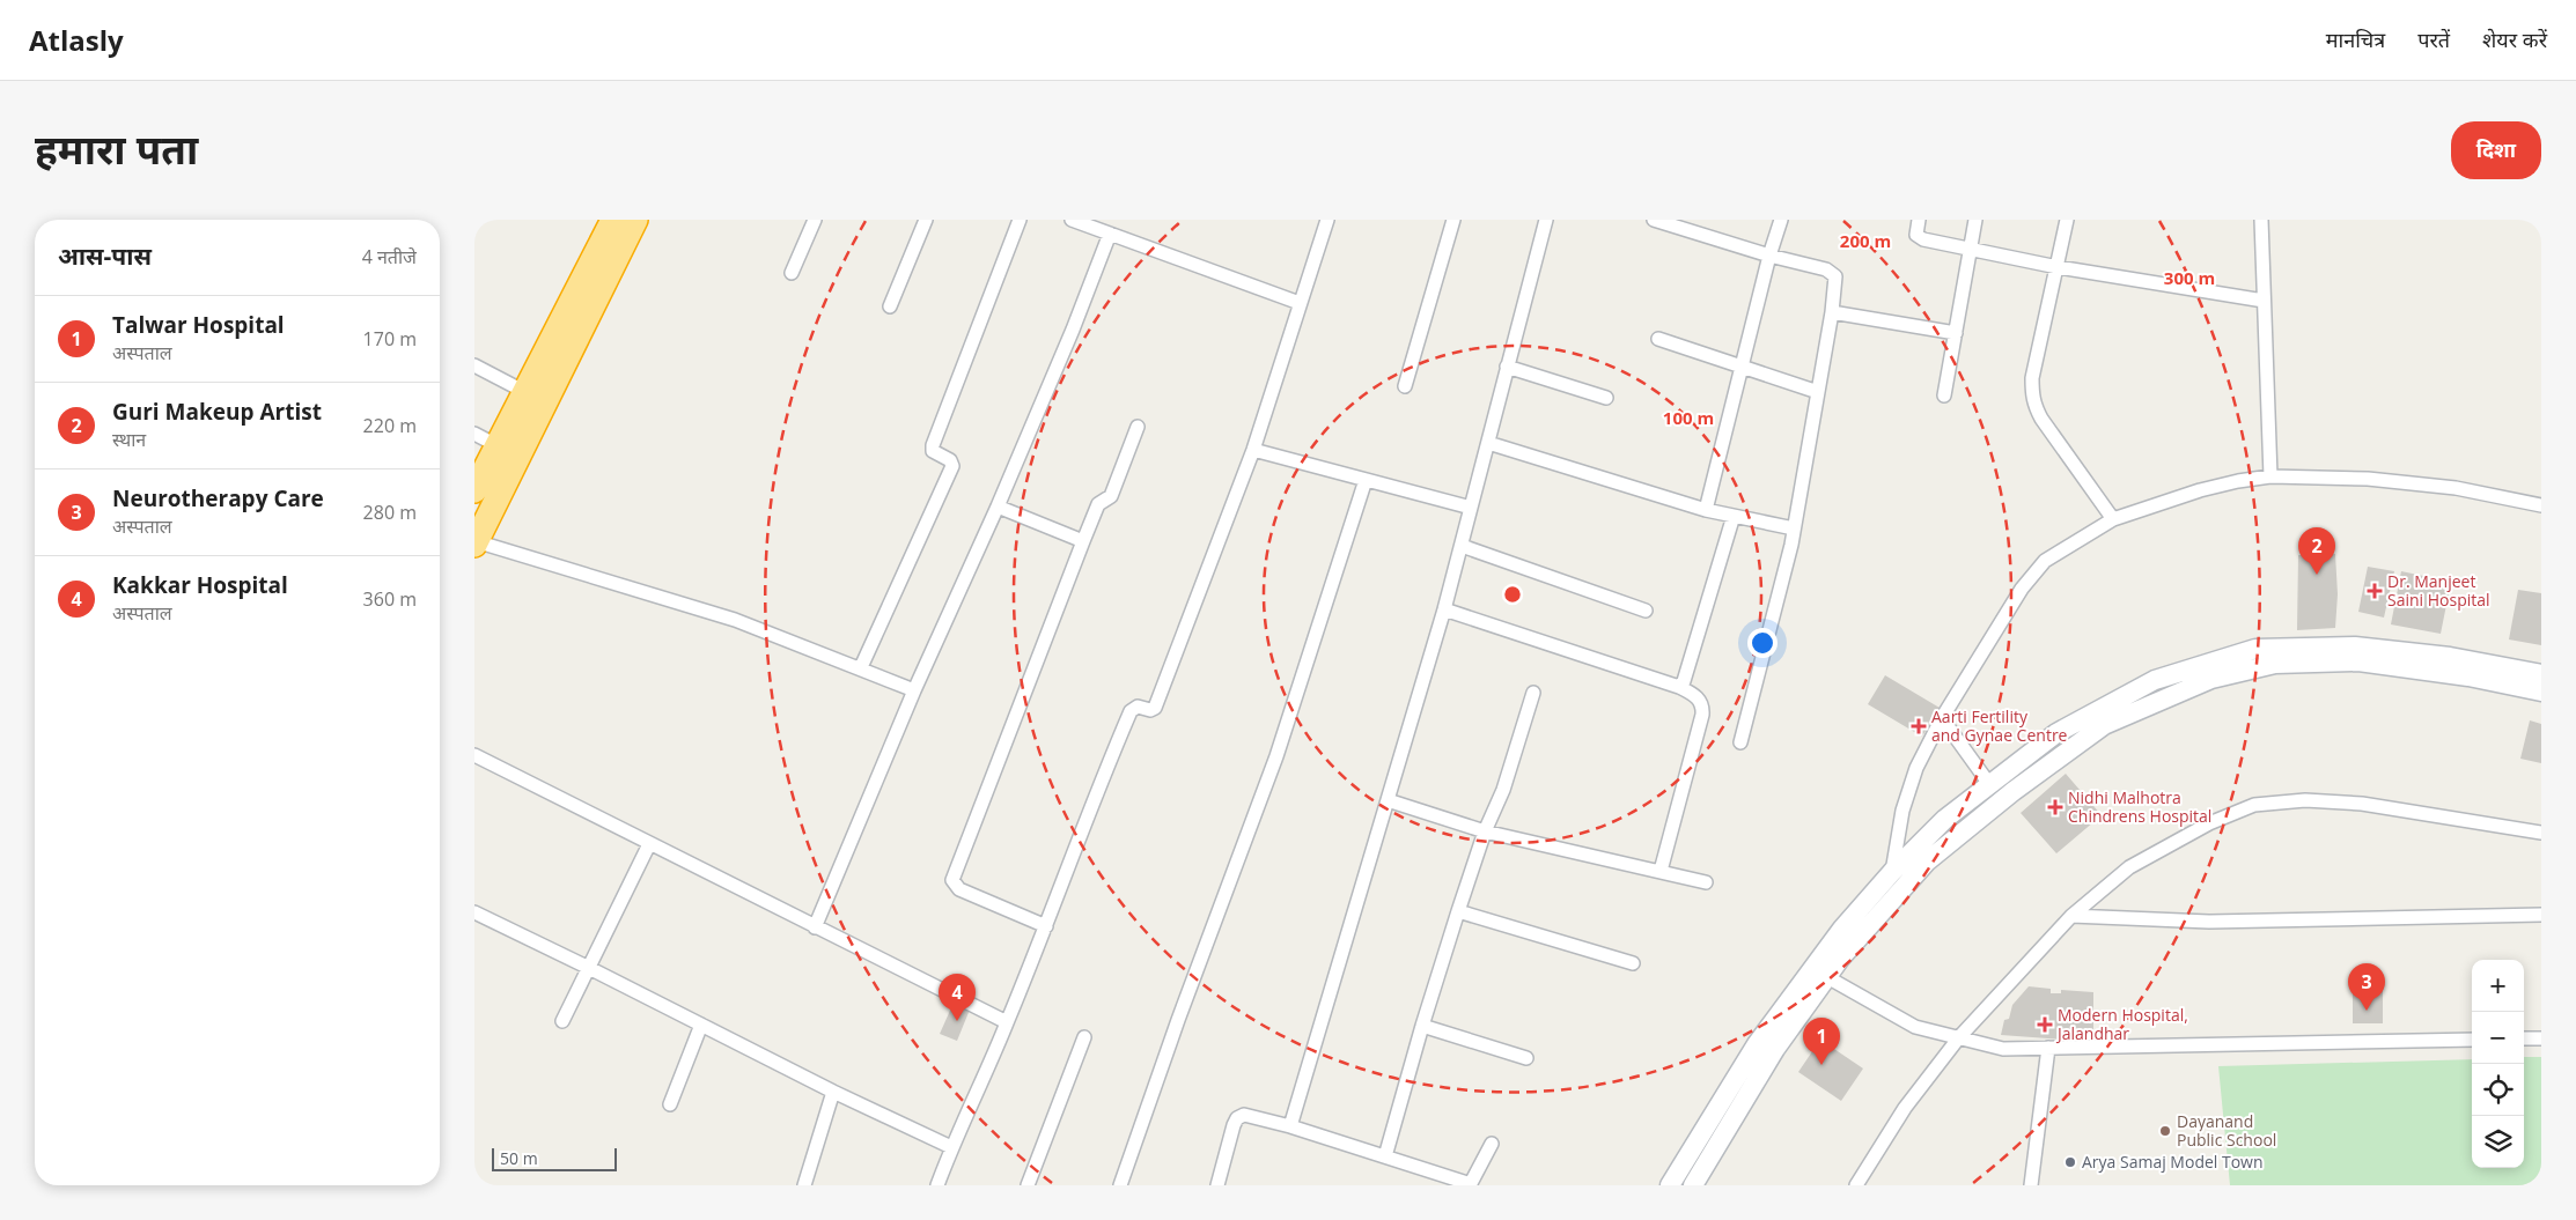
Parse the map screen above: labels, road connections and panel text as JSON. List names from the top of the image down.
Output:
{
  "places": {
    "health": [
      "Dr. Manjeet Saini Hospital",
      "Aarti Fertility and Gynae Centre",
      "Nidhi Malhotra Chindrens Hospital",
      "Modern Hospital, Jalandhar"
    ],
    "other": ["Dayanand Public School", "Arya Samaj Model Town"]
  },
  "scale_bar": "50 m",
  "page": {
    "header": "Atlasly",
    "nav": ["मानचित्र", "परतें", "शेयर करें"],
    "title": "हमारा पता",
    "buttons": "दिशा",
    "heading": ["आस-पास", "4 नतीजे"],
    "list": [
      {
        "mark": "1",
        "name": "Talwar Hospital",
        "note": "अस्पताल",
        "value": "170 m"
      },
      {
        "mark": "2",
        "name": "Guri Makeup Artist",
        "note": "स्थान",
        "value": "220 m"
      },
      {
        "mark": "3",
        "name": "Neurotherapy Care",
        "note": "अस्पताल",
        "value": "280 m"
      },
      {
        "mark": "4",
        "name": "Kakkar Hospital",
        "note": "अस्पताल",
        "value": "360 m"
      }
    ],
    "pins": [
      "2",
      "3",
      "4",
      "1"
    ],
    "map_buttons": ["+", "−"],
    "scale": "50 m"
  },
  "rings": ["200 m", "300 m", "100 m"]
}
